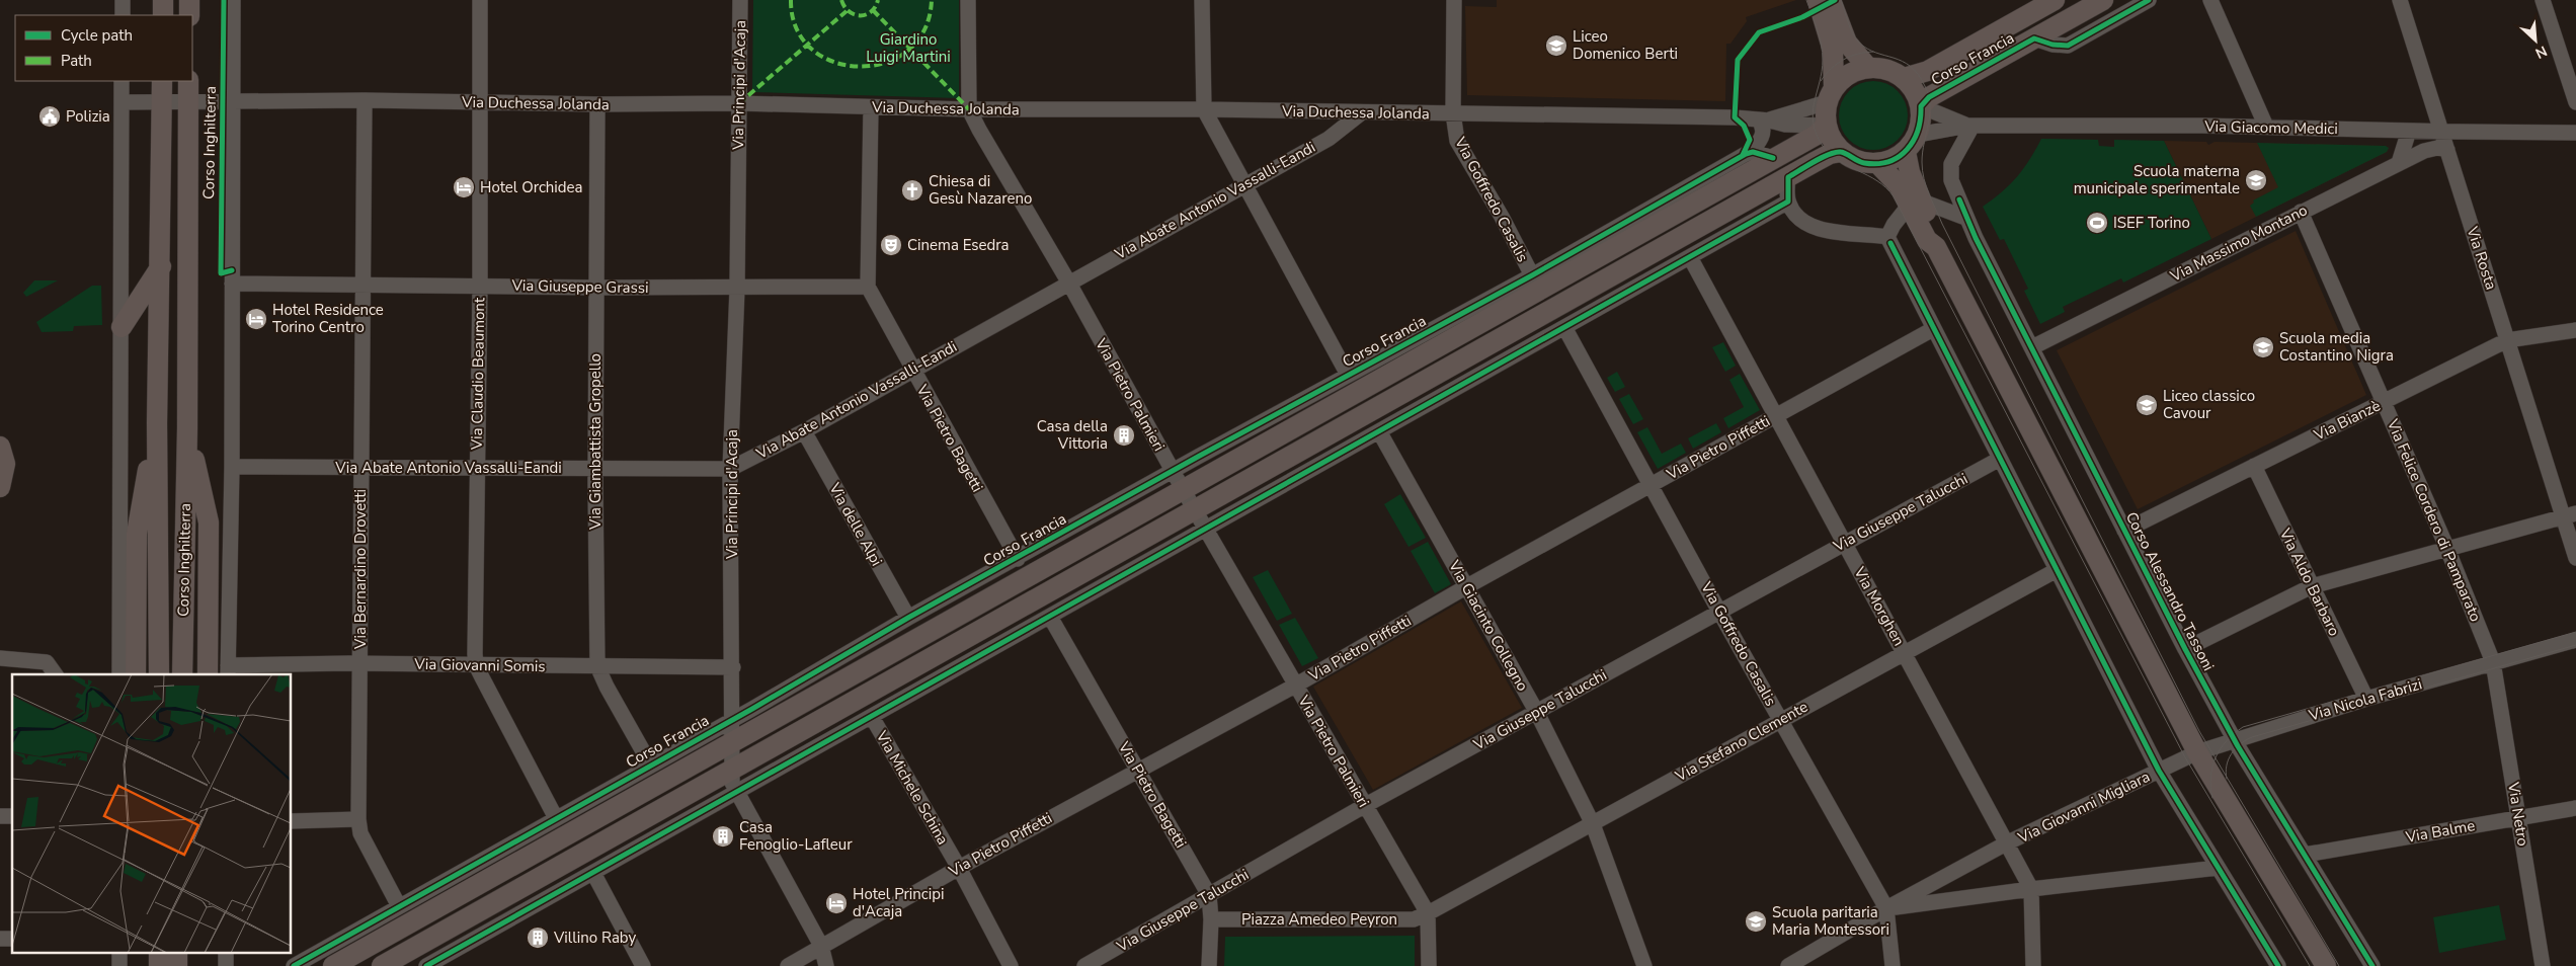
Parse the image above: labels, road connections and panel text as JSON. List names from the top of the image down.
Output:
{
  "streets": {
    "main road": ["Corso Francia", "Corso Inghilterra"],
    "street": [
      "Via Principi d'Acaja",
      "Via Duchessa Jolanda",
      "Via Giacomo Medici",
      "Via Goffredo Casalis",
      "Via Abate Antonio Vassalli-Eandi",
      "Via Massimo Montano",
      "Via Rosta",
      "Via Giuseppe Grassi",
      "Via Claudio Beaumont",
      "Via Pietro Palmieri",
      "Via Bianzè",
      "Via Pietro Bagetti",
      "Via Giambattista Gropello",
      "Via Pietro Piffetti",
      "Via Giuseppe Talucchi",
      "Via Felice Cordero di Pamparato",
      "Via delle Alpi",
      "Via Bernardino Drovetti",
      "Via Aldo Barbaro",
      "Corso Alessandro Tassoni",
      "Via Morghen",
      "Via Giacinto Collegno",
      "Via Giovanni Somis",
      "Via Nicola Fabrizi",
      "Via Stefano Clemente",
      "Via Michele Schina",
      "Via Giovanni Migliara",
      "Via Netro",
      "Via Balme",
      "Piazza Amedeo Peyron"
    ]
  },
  "crossings": [
    ["Corso Francia", "Via Principi d'Acaja"],
    ["Corso Francia", "Via Duchessa Jolanda"],
    ["Corso Francia", "Via Giacomo Medici"],
    ["Corso Francia", "Via Goffredo Casalis"],
    ["Corso Francia", "Via Claudio Beaumont"],
    ["Corso Francia", "Via Pietro Palmieri"],
    ["Corso Francia", "Via Pietro Bagetti"],
    ["Corso Francia", "Via Giambattista Gropello"],
    ["Corso Francia", "Via delle Alpi"],
    ["Corso Francia", "Via Bernardino Drovetti"],
    ["Via Principi d'Acaja", "Via Duchessa Jolanda"],
    ["Via Principi d'Acaja", "Via Abate Antonio Vassalli-Eandi"],
    ["Via Principi d'Acaja", "Via Giuseppe Grassi"],
    ["Via Principi d'Acaja", "Via Pietro Piffetti"],
    ["Via Principi d'Acaja", "Via Giovanni Somis"],
    ["Via Duchessa Jolanda", "Via Giacomo Medici"],
    ["Via Duchessa Jolanda", "Corso Inghilterra"],
    ["Via Duchessa Jolanda", "Via Goffredo Casalis"],
    ["Via Duchessa Jolanda", "Via Abate Antonio Vassalli-Eandi"],
    ["Via Duchessa Jolanda", "Via Claudio Beaumont"],
    ["Via Duchessa Jolanda", "Via Pietro Palmieri"],
    ["Via Duchessa Jolanda", "Via Pietro Bagetti"],
    ["Via Duchessa Jolanda", "Via Giambattista Gropello"],
    ["Via Duchessa Jolanda", "Via Bernardino Drovetti"],
    ["Via Giacomo Medici", "Via Rosta"],
    ["Via Giacomo Medici", "Corso Alessandro Tassoni"],
    ["Corso Inghilterra", "Via Abate Antonio Vassalli-Eandi"],
    ["Corso Inghilterra", "Via Giuseppe Grassi"],
    ["Corso Inghilterra", "Via Giovanni Somis"],
    ["Via Goffredo Casalis", "Via Pietro Piffetti"],
    ["Via Goffredo Casalis", "Via Giuseppe Talucchi"],
    ["Via Goffredo Casalis", "Via Stefano Clemente"],
    ["Via Goffredo Casalis", "Via Giovanni Migliara"],
    ["Via Abate Antonio Vassalli-Eandi", "Via Claudio Beaumont"],
    ["Via Abate Antonio Vassalli-Eandi", "Via Pietro Palmieri"],
    ["Via Abate Antonio Vassalli-Eandi", "Via Pietro Bagetti"],
    ["Via Abate Antonio Vassalli-Eandi", "Via Giambattista Gropello"],
    ["Via Abate Antonio Vassalli-Eandi", "Via delle Alpi"],
    ["Via Abate Antonio Vassalli-Eandi", "Via Bernardino Drovetti"],
    ["Via Massimo Montano", "Via Rosta"],
    ["Via Massimo Montano", "Via Felice Cordero di Pamparato"],
    ["Via Massimo Montano", "Corso Alessandro Tassoni"],
    ["Via Rosta", "Via Bianzè"],
    ["Via Giuseppe Grassi", "Via Claudio Beaumont"],
    ["Via Giuseppe Grassi", "Via Pietro Bagetti"],
    ["Via Giuseppe Grassi", "Via Giambattista Gropello"],
    ["Via Giuseppe Grassi", "Via Bernardino Drovetti"],
    ["Via Claudio Beaumont", "Via Giovanni Somis"],
    ["Via Pietro Palmieri", "Via Pietro Piffetti"],
    ["Via Pietro Palmieri", "Via Giuseppe Talucchi"],
    ["Via Pietro Palmieri", "Via Stefano Clemente"],
    ["Via Pietro Palmieri", "Piazza Amedeo Peyron"],
    ["Via Bianzè", "Via Felice Cordero di Pamparato"],
    ["Via Bianzè", "Via Aldo Barbaro"],
    ["Via Bianzè", "Corso Alessandro Tassoni"],
    ["Via Pietro Bagetti", "Via Pietro Piffetti"],
    ["Via Pietro Bagetti", "Via Giuseppe Talucchi"],
    ["Via Giambattista Gropello", "Via Giovanni Somis"],
    ["Via Pietro Piffetti", "Via Morghen"],
    ["Via Pietro Piffetti", "Via Giacinto Collegno"],
    ["Via Pietro Piffetti", "Via Michele Schina"],
    ["Via Giuseppe Talucchi", "Via Morghen"],
    ["Via Giuseppe Talucchi", "Via Giacinto Collegno"],
    ["Via Felice Cordero di Pamparato", "Via Nicola Fabrizi"],
    ["Via Felice Cordero di Pamparato", "Via Netro"],
    ["Via Bernardino Drovetti", "Via Giovanni Somis"],
    ["Via Aldo Barbaro", "Via Nicola Fabrizi"],
    ["Corso Alessandro Tassoni", "Via Nicola Fabrizi"],
    ["Corso Alessandro Tassoni", "Via Balme"],
    ["Via Morghen", "Via Stefano Clemente"],
    ["Via Morghen", "Via Giovanni Migliara"],
    ["Via Giacinto Collegno", "Via Stefano Clemente"],
    ["Via Nicola Fabrizi", "Via Giovanni Migliara"],
    ["Via Nicola Fabrizi", "Via Netro"],
    ["Via Stefano Clemente", "Piazza Amedeo Peyron"],
    ["Via Netro", "Via Balme"]
  ],
  "parks": ["Giardino Luigi Martini"],
  "places": {
    "school or university": [
      "Liceo Domenico Berti",
      "Scuola materna municipale sperimentale",
      "Scuola media Costantino Nigra",
      "Liceo classico Cavour",
      "Scuola paritaria Maria Montessori"
    ],
    "public building": ["Polizia"],
    "hotel": ["Hotel Orchidea", "Hotel Residence Torino Centro", "Hotel Principi d'Acaja"],
    "church": ["Chiesa di Gesù Nazareno"],
    "sports": ["ISEF Torino"],
    "theatre": ["Cinema Esedra"],
    "building": ["Casa della Vittoria", "Casa Fenoglio-Lafleur", "Villino Raby"]
  },
  "legend": ["Cycle path", "Path"],
  "north": "bottom right"
}
